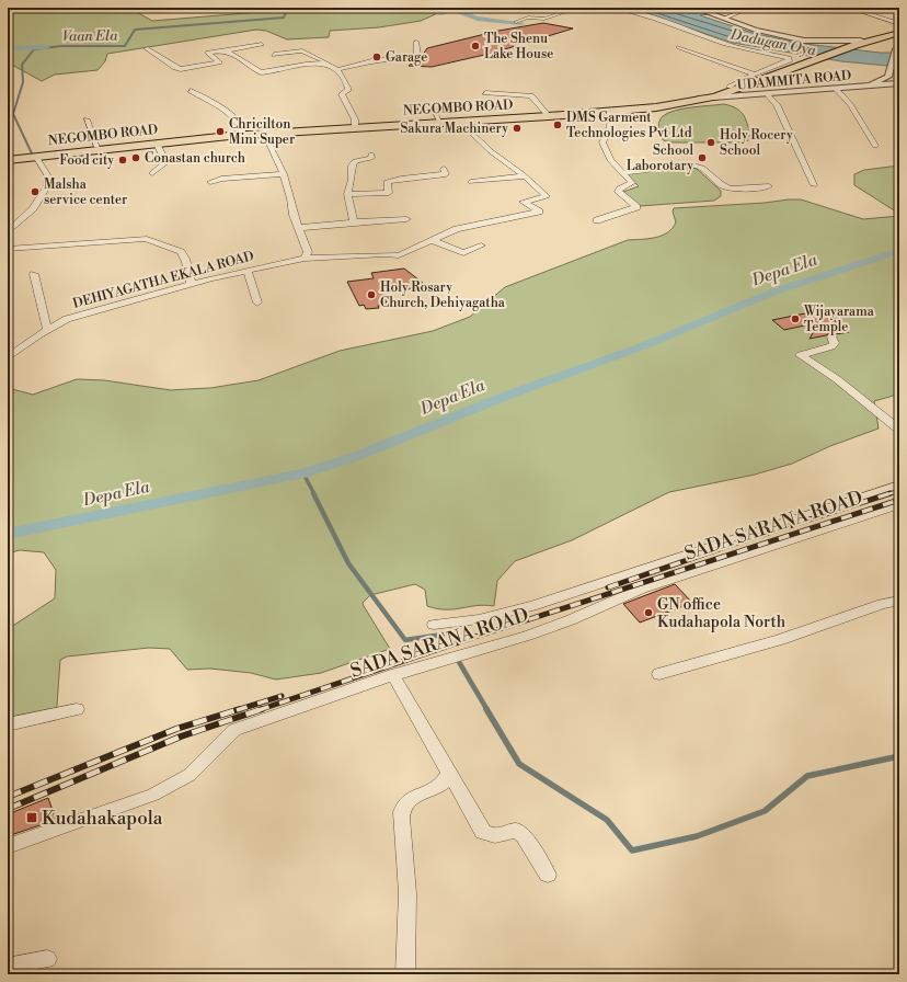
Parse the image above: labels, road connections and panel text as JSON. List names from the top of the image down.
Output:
{
  "streets": {
    "highway": ["NEGOMBO ROAD"],
    "street": ["UDAMMITA ROAD", "DEHIYAGATHA EKALA ROAD", "SADA SARANA ROAD"]
  },
  "crossings": [
    ["UDAMMITA ROAD", "NEGOMBO ROAD"]
  ],
  "water": ["Vaan Ela", "Dadugan Oya", "Depa Ela"],
  "places": {
    "other": [
      "The Shenu Lake House",
      "Garage",
      "DMS Garment Technologies Pvt Ltd",
      "Sakura Machinery",
      "Chricilton Mini Super",
      "Holy Rocery School",
      "Conastan church",
      "School Laborotary",
      "Food city",
      "Malsha service center",
      "Holy Rosary Church, Dehiyagatha",
      "Wijayarama Temple",
      "GN office Kudahapola North"
    ],
    "transit": ["Kudahakapola"]
  }
}
